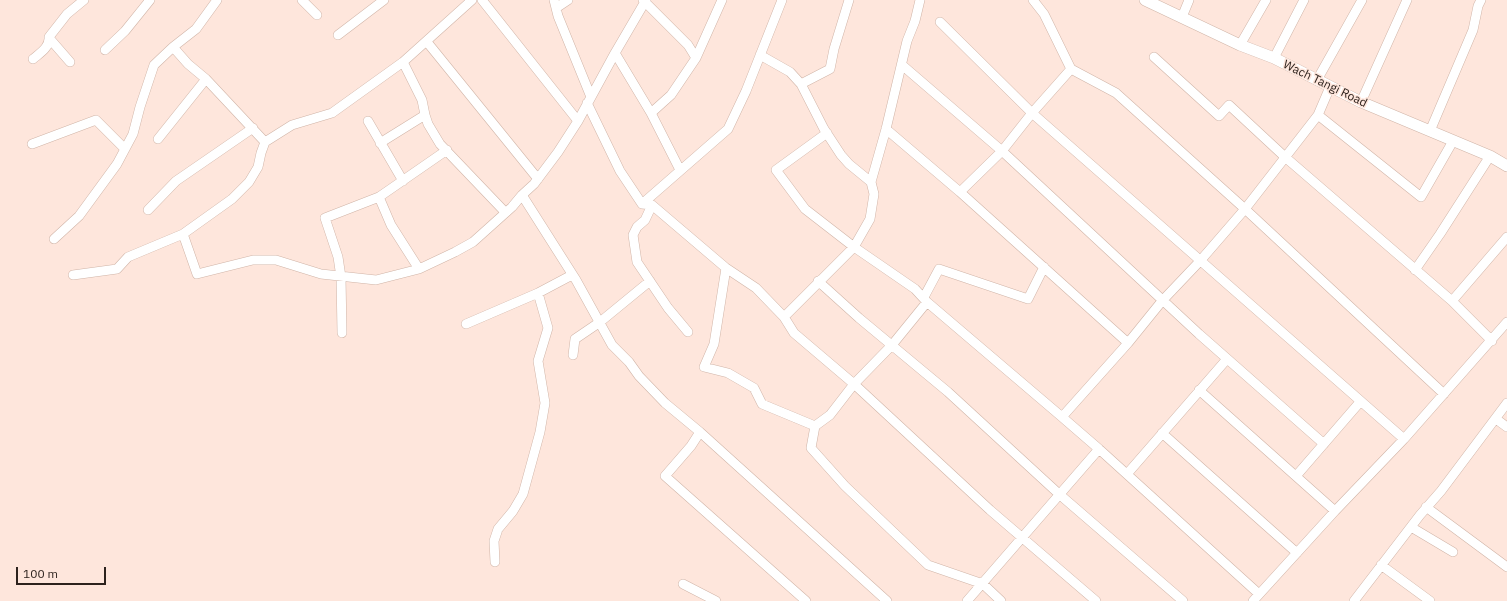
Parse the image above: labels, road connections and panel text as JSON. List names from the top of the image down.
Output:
{
  "streets": {
    "main road": ["Wach Tangi Road"]
  },
  "scale_bar": "100 m"
}
